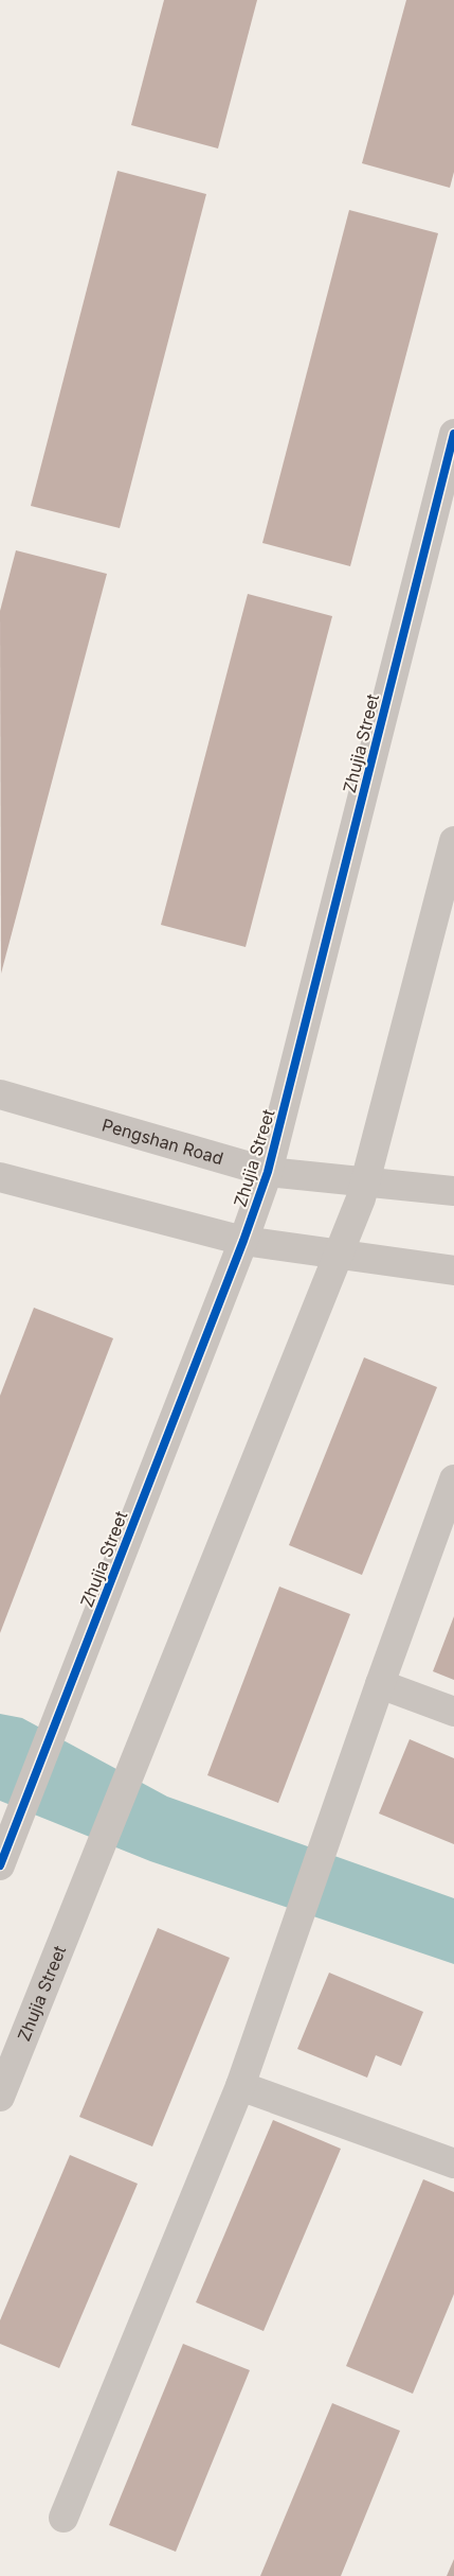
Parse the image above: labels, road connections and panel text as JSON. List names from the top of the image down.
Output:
{
  "streets": {
    "street": ["Zhujia Street", "Pengshan Road"]
  },
  "crossings": [
    ["Zhujia Street", "Pengshan Road"]
  ]
}
